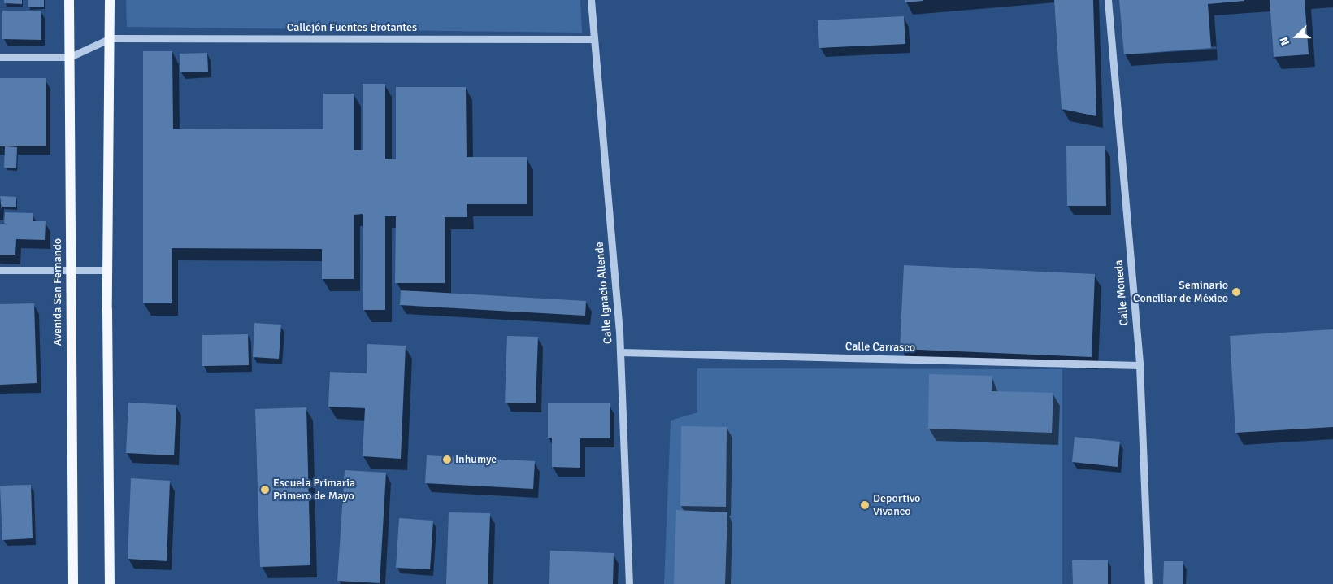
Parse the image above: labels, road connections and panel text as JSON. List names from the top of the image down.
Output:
{
  "streets": {
    "main road": ["Avenida San Fernando"],
    "street": [
      "Callejón Fuentes Brotantes",
      "Calle Ignacio Allende",
      "Calle Moneda",
      "Calle Carrasco"
    ]
  },
  "crossings": [
    ["Callejón Fuentes Brotantes", "Calle Ignacio Allende"],
    ["Calle Ignacio Allende", "Calle Carrasco"],
    ["Calle Moneda", "Calle Carrasco"]
  ],
  "places": [
    "Seminario Conciliar de México",
    "Inhumyc",
    "Escuela Primaria Primero de Mayo",
    "Deportivo Vivanco"
  ],
  "north": "left"
}
